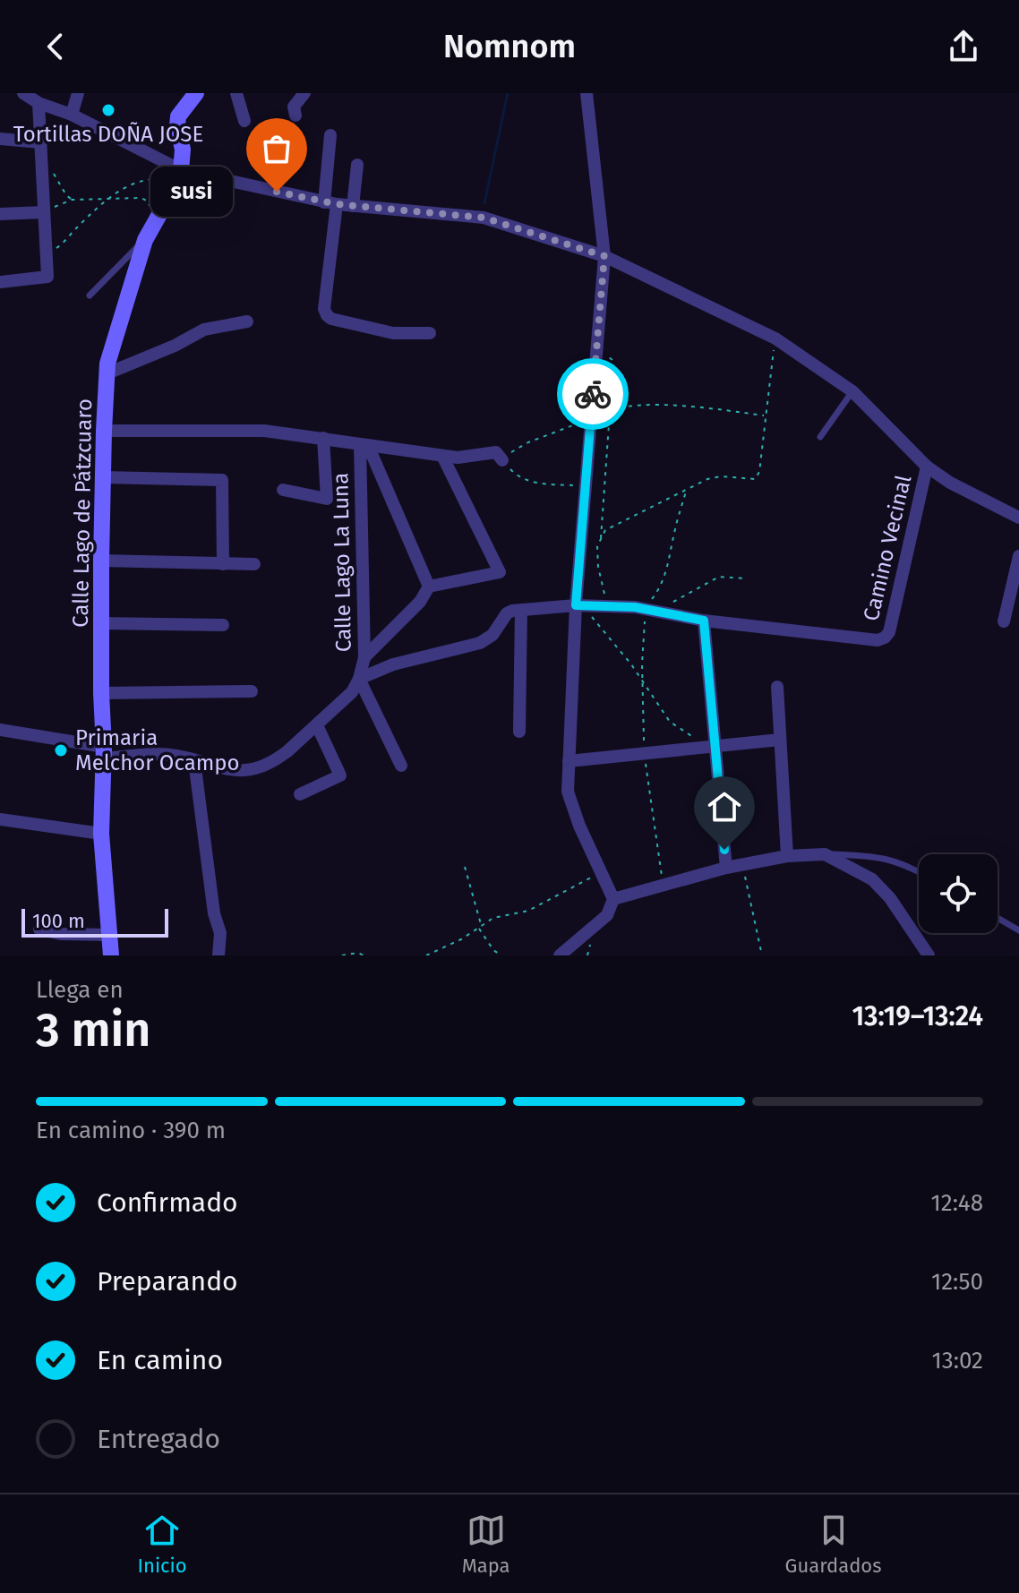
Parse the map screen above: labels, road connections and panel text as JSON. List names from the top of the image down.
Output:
{
  "streets": {
    "street": ["Calle Lago de Pátzcuaro", "Camino Vecinal", "Calle Lago La Luna"]
  },
  "places": ["Tortillas DOÑA JOSE", "susi", "Primaria Melchor Ocampo"],
  "scale_bar": "100 m",
  "page": {
    "header": "Nomnom",
    "bubble": "susi",
    "scale": "100 m",
    "heading": ["3 min", "Llega en", "13:19–13:24"],
    "bar": "En camino · 390 m",
    "list": [
      ["Confirmado", "12:48"],
      ["Preparando", "12:50"],
      ["En camino", "13:02"],
      "Entregado"
    ],
    "tabs": ["Inicio", "Mapa", "Guardados"]
  }
}
